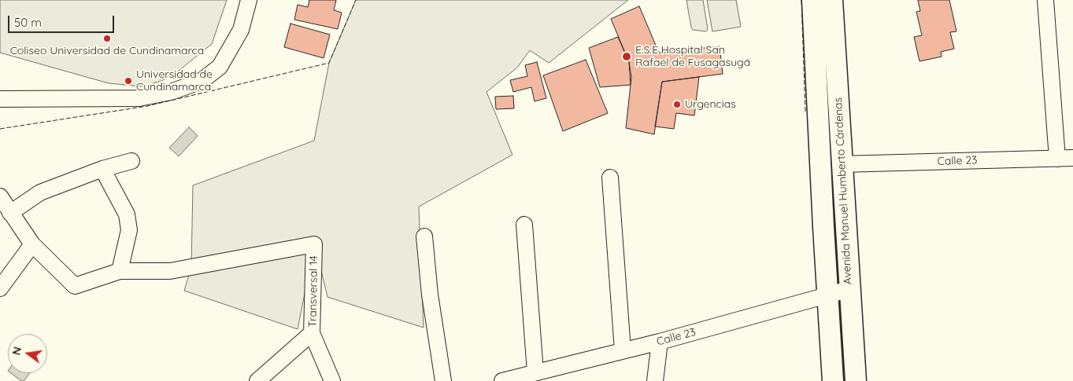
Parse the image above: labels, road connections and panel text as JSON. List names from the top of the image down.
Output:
{
  "streets": {
    "main road": ["Avenida Manuel Humberto Cárdenas"],
    "street": ["Calle 23", "Transversal 14"]
  },
  "crossings": [
    ["Calle 23", "Avenida Manuel Humberto Cárdenas"]
  ],
  "places": [
    "Coliseo Universidad de Cundinamarca",
    "E.S.E Hospital San Rafael de Fusagasugá",
    "Universidad de Cundinamarca",
    "Urgencias"
  ],
  "scale_bar": "50 m",
  "north": "left"
}
